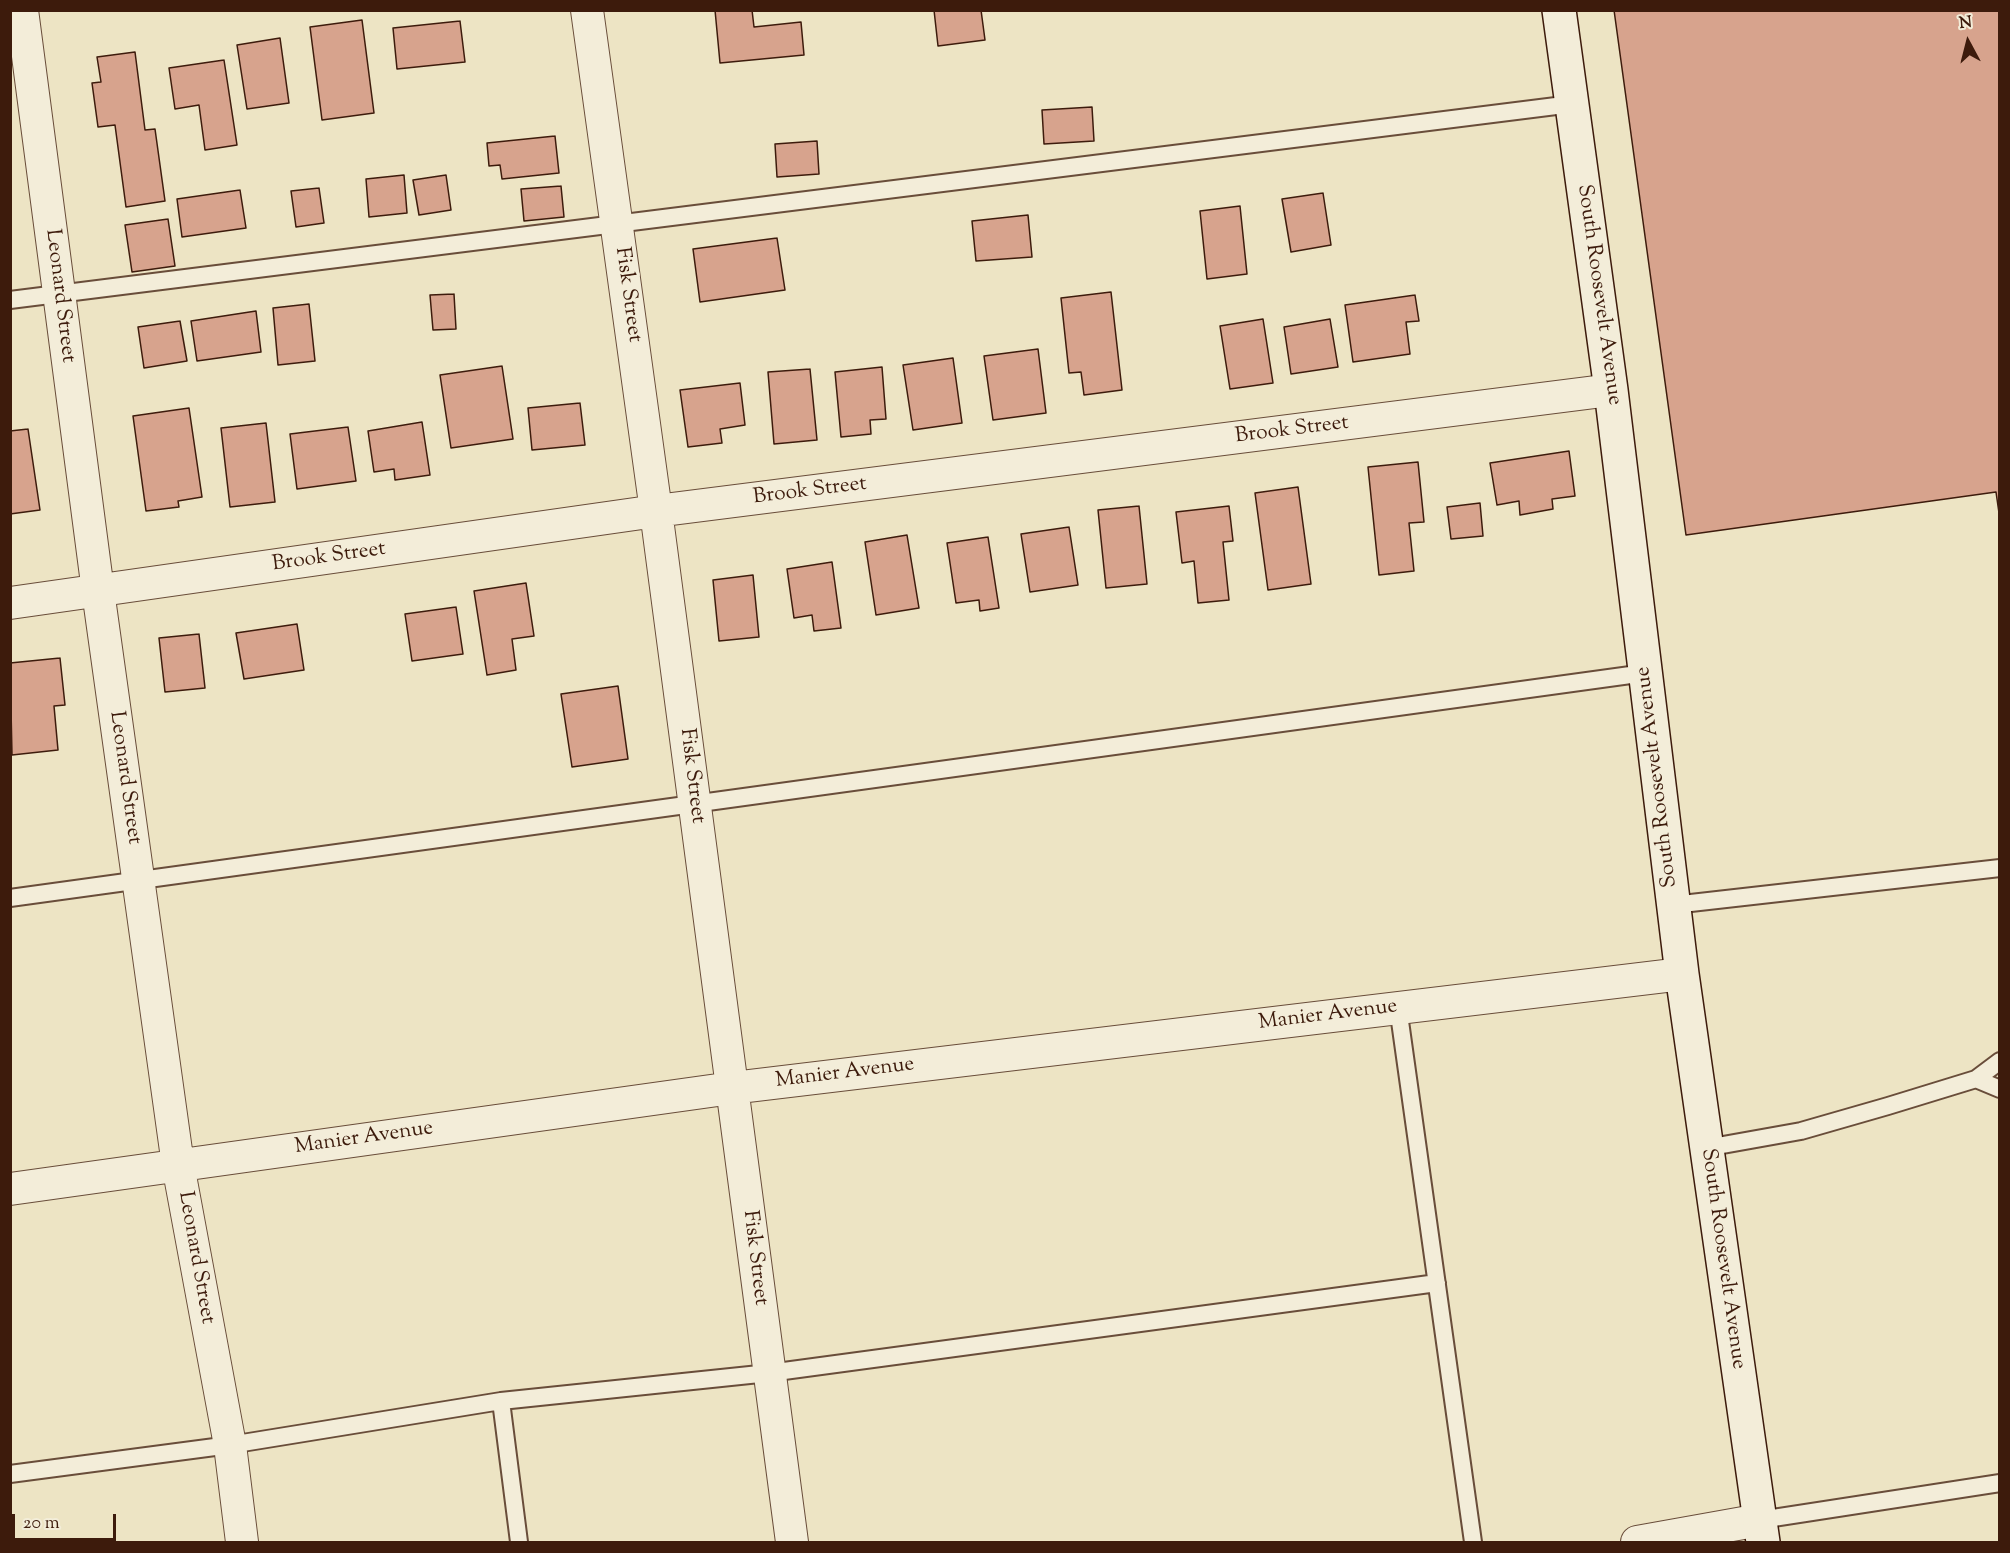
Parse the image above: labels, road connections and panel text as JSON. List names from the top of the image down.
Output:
{
  "streets": {
    "street": [
      "Fisk Street",
      "South Roosevelt Avenue",
      "Leonard Street",
      "Brook Street",
      "Manier Avenue"
    ]
  },
  "crossings": [
    ["Fisk Street", "Brook Street"],
    ["Fisk Street", "Manier Avenue"],
    ["South Roosevelt Avenue", "Brook Street"],
    ["South Roosevelt Avenue", "Manier Avenue"],
    ["Leonard Street", "Brook Street"],
    ["Leonard Street", "Manier Avenue"]
  ],
  "scale_bar": "20 m",
  "north": "top"
}
